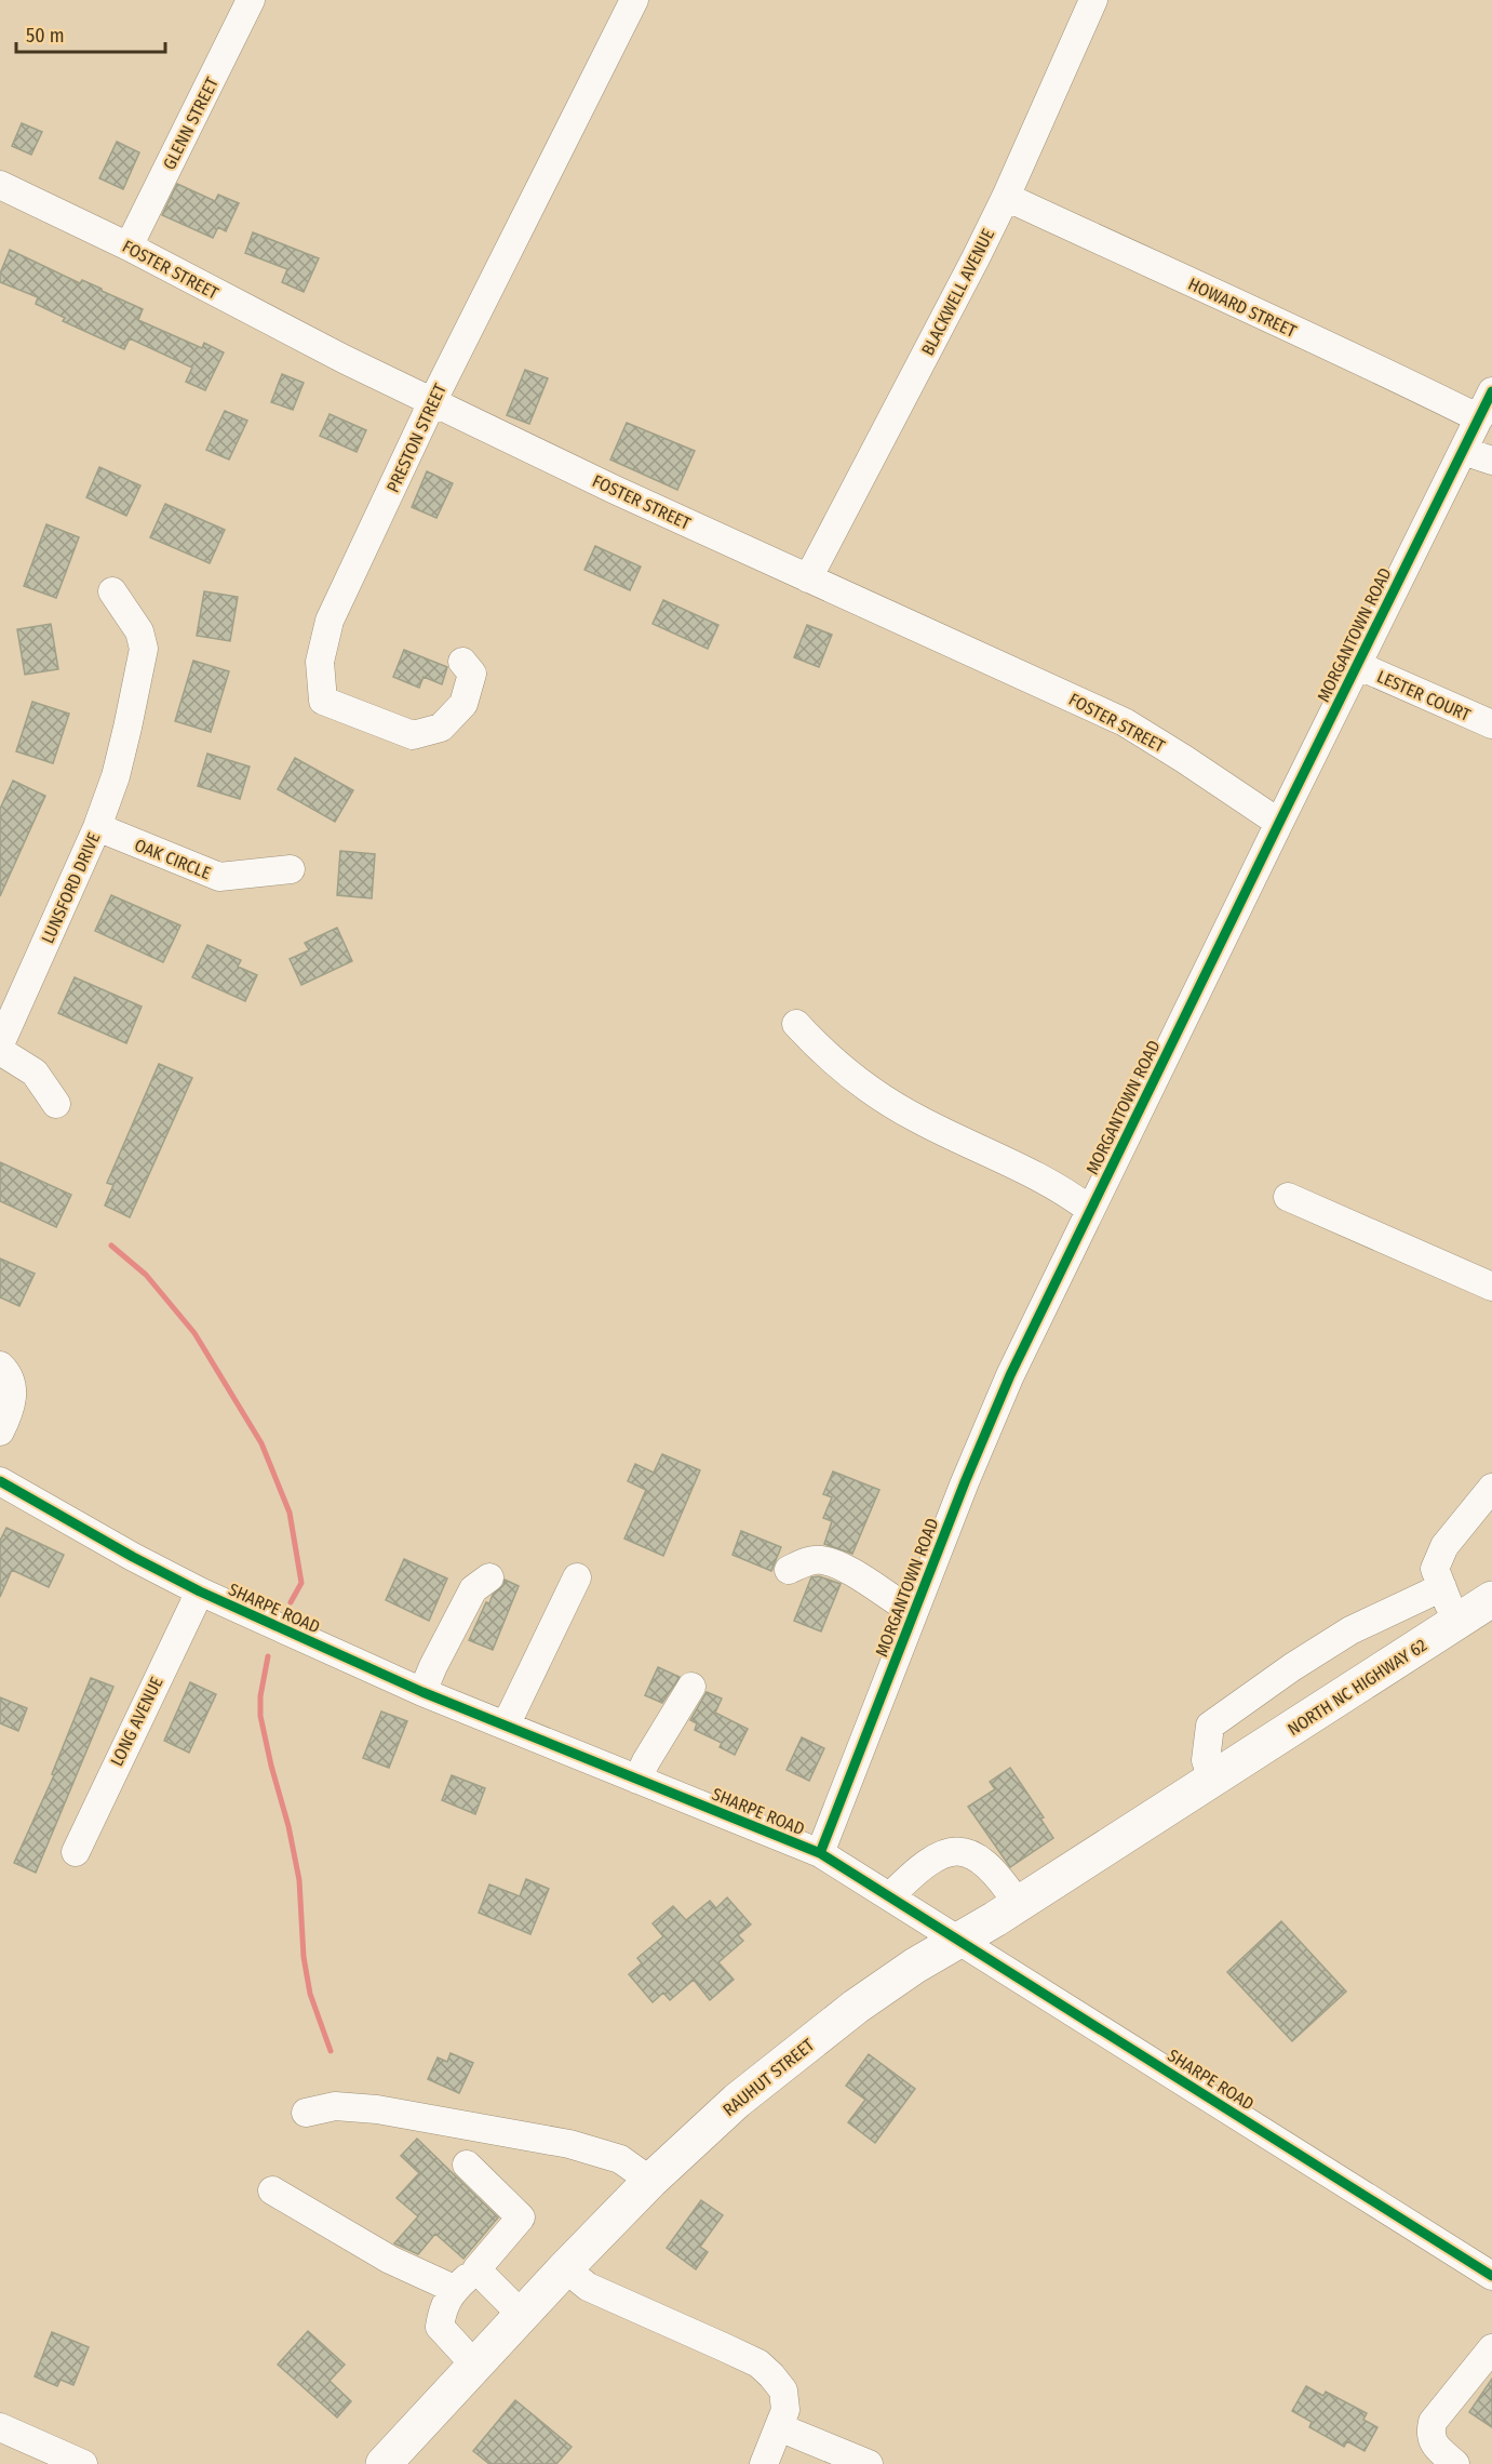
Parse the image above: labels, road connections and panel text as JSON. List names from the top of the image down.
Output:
{
  "streets": {
    "main road": ["NORTH NC HIGHWAY 62", "RAUHUT STREET"],
    "street": [
      "GLENN STREET",
      "FOSTER STREET",
      "BLACKWELL AVENUE",
      "HOWARD STREET",
      "PRESTON STREET",
      "MORGANTOWN ROAD",
      "LESTER COURT",
      "OAK CIRCLE",
      "LUNSFORD DRIVE",
      "SHARPE ROAD",
      "LONG AVENUE"
    ]
  },
  "crossings": [
    ["GLENN STREET", "FOSTER STREET"],
    ["FOSTER STREET", "BLACKWELL AVENUE"],
    ["FOSTER STREET", "PRESTON STREET"],
    ["FOSTER STREET", "MORGANTOWN ROAD"],
    ["BLACKWELL AVENUE", "HOWARD STREET"],
    ["HOWARD STREET", "MORGANTOWN ROAD"],
    ["MORGANTOWN ROAD", "LESTER COURT"],
    ["MORGANTOWN ROAD", "SHARPE ROAD"],
    ["OAK CIRCLE", "LUNSFORD DRIVE"],
    ["SHARPE ROAD", "LONG AVENUE"],
    ["SHARPE ROAD", "RAUHUT STREET"],
    ["NORTH NC HIGHWAY 62", "RAUHUT STREET"]
  ],
  "scale_bar": "50 m"
}
